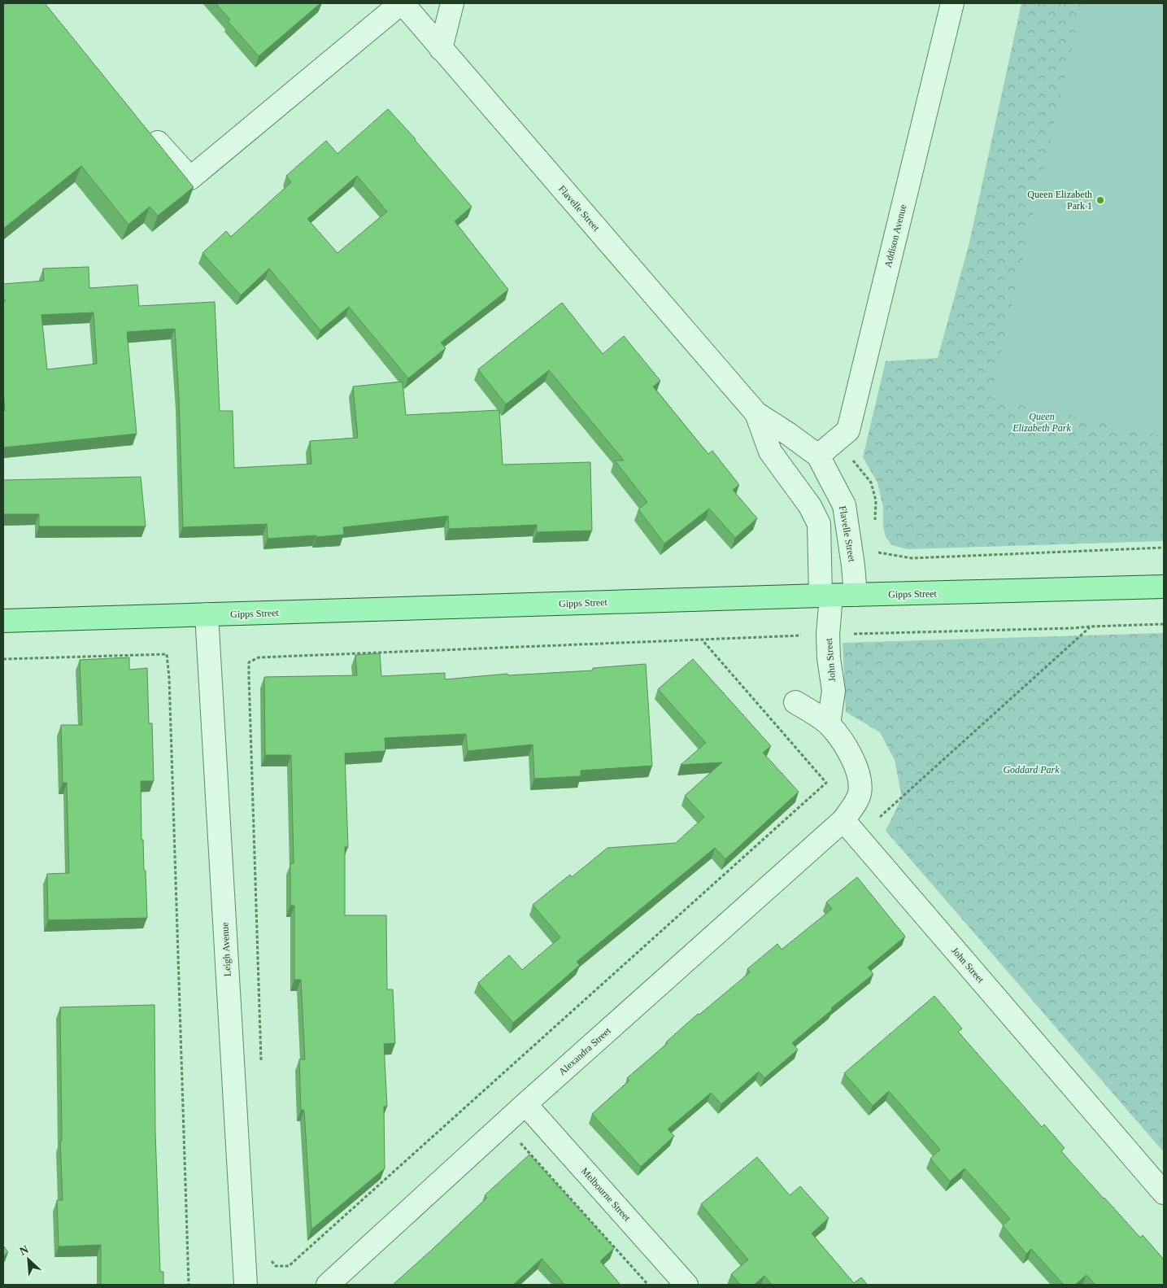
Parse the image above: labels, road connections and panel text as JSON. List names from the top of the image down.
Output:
{
  "streets": {
    "main road": ["Gipps Street"],
    "street": [
      "Flavelle Street",
      "Addison Avenue",
      "John Street",
      "Leigh Avenue",
      "Alexandra Street",
      "Melbourne Street"
    ]
  },
  "crossings": [
    ["Flavelle Street", "Addison Avenue"],
    ["Flavelle Street", "Gipps Street"],
    ["Flavelle Street", "John Street"],
    ["Gipps Street", "John Street"],
    ["Gipps Street", "Leigh Avenue"],
    ["John Street", "Alexandra Street"],
    ["Alexandra Street", "Melbourne Street"]
  ],
  "parks": ["Queen Elizabeth Park", "Goddard Park"],
  "places": ["Queen Elizabeth Park 1"],
  "north": "top left"
}
